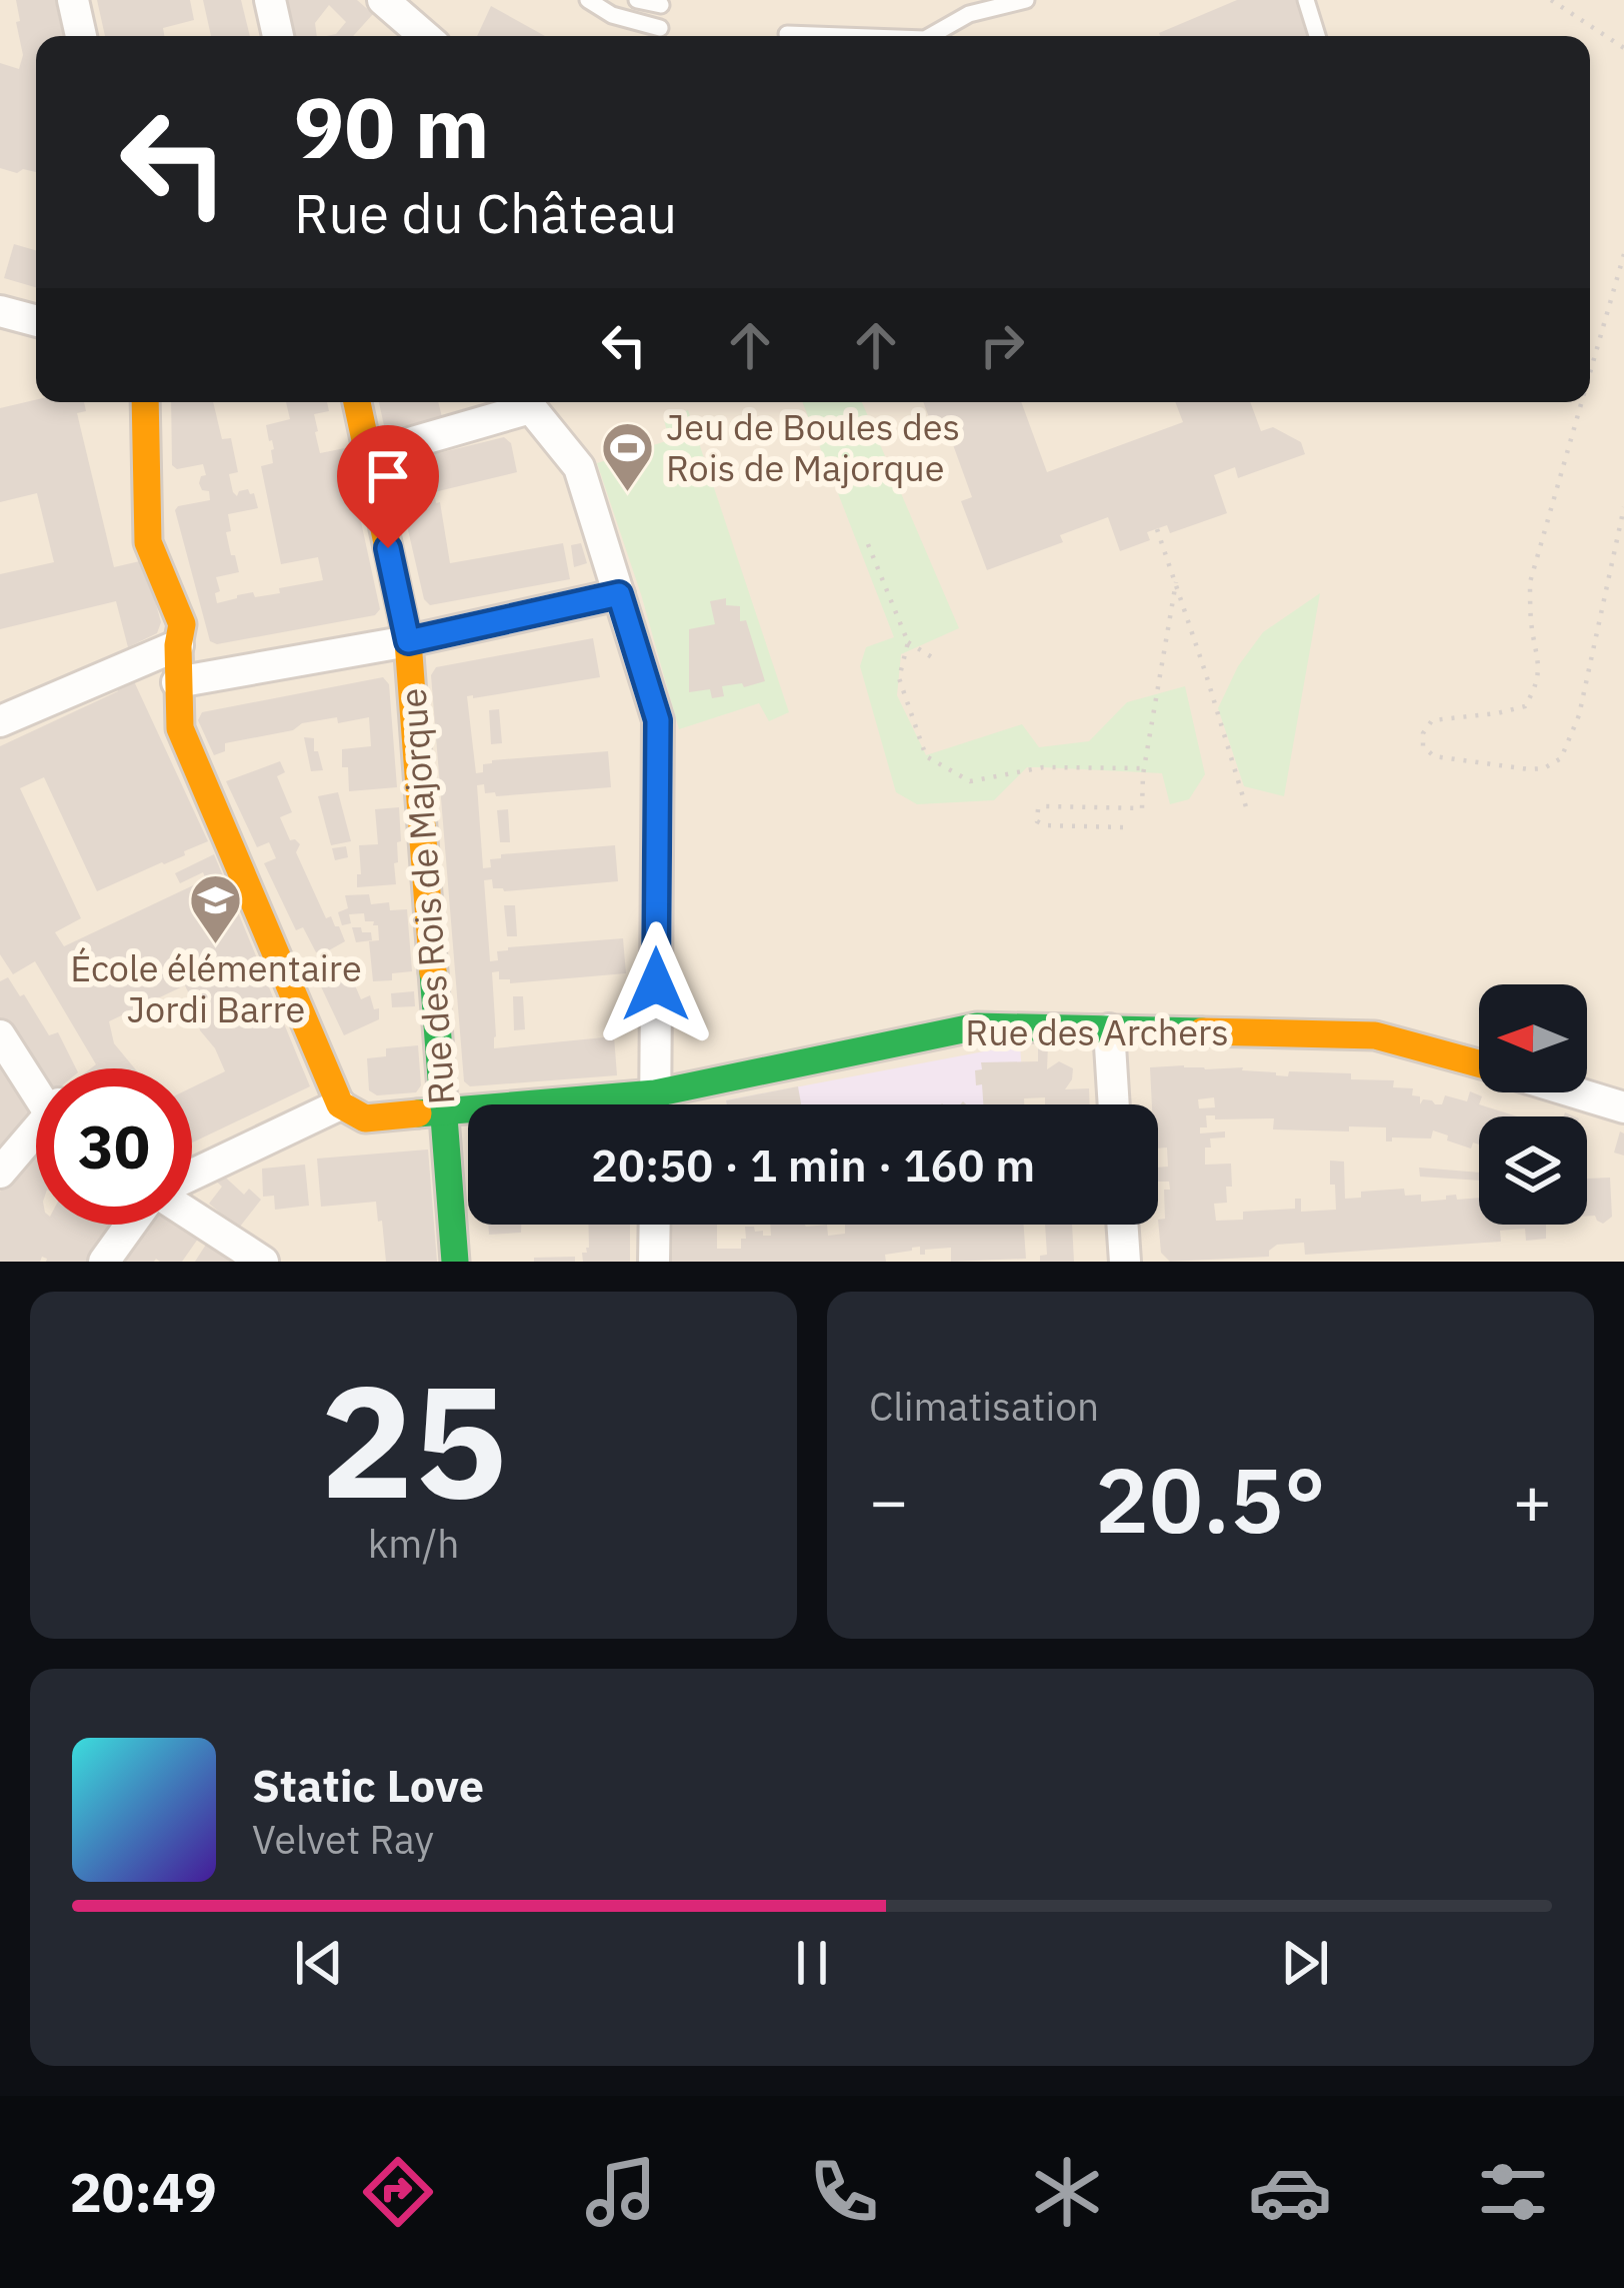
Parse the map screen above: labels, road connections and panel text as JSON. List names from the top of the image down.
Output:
{
  "streets": {
    "street": ["Rue des Rois de Majorque", "Rue des Archers"]
  },
  "crossings": [
    ["Rue des Rois de Majorque", "Rue des Archers"]
  ],
  "places": {
    "sports": ["Jeu de Boules des Rois de Majorque"],
    "school or university": ["École élémentaire Jordi Barre"]
  },
  "north": "left",
  "page": {
    "turn": ["90 m", "Rue du Château"],
    "limit": "30",
    "trip": "20:50 · 1 min · 160 m",
    "tile": [
      ["25", "km/h"],
      "Climatisation"
    ],
    "heat": ["−", "20.5°", "+"],
    "song": ["Static Love", "Velvet Ray"],
    "tabs": "20:49"
  }
}
